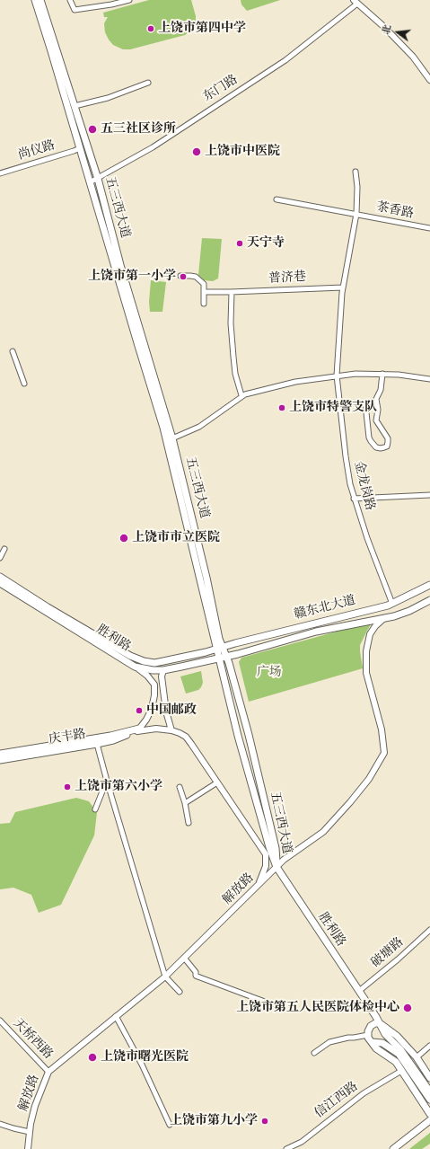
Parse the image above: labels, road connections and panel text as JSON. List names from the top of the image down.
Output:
{
  "streets": {
    "main road": [
      "五三西大道",
      "赣东北大道",
      "胜利路",
      "庆丰路"
    ],
    "street": [
      "东门路",
      "尚仪路",
      "茶香路",
      "普济巷",
      "金龙岗路",
      "解放路",
      "破塘路",
      "天桥西路",
      "信江西路"
    ]
  },
  "crossings": [
    ["东门路", "五三西大道"],
    ["尚仪路", "五三西大道"],
    ["五三西大道", "赣东北大道"],
    ["五三西大道", "胜利路"],
    ["五三西大道", "解放路"],
    ["茶香路", "金龙岗路"],
    ["普济巷", "金龙岗路"],
    ["金龙岗路", "赣东北大道"],
    ["赣东北大道", "胜利路"],
    ["胜利路", "解放路"],
    ["胜利路", "破塘路"],
    ["解放路", "天桥西路"]
  ],
  "parks": ["广场"],
  "places": [
    "上饶市第四中学",
    "五三社区诊所",
    "上饶市中医院",
    "天宁寺",
    "上饶市第一小学",
    "上饶市特警支队",
    "上饶市市立医院",
    "中国邮政",
    "上饶市第六小学",
    "上饶市第五人民医院体检中心",
    "上饶市曙光医院",
    "上饶市第九小学"
  ],
  "north": "left"
}
